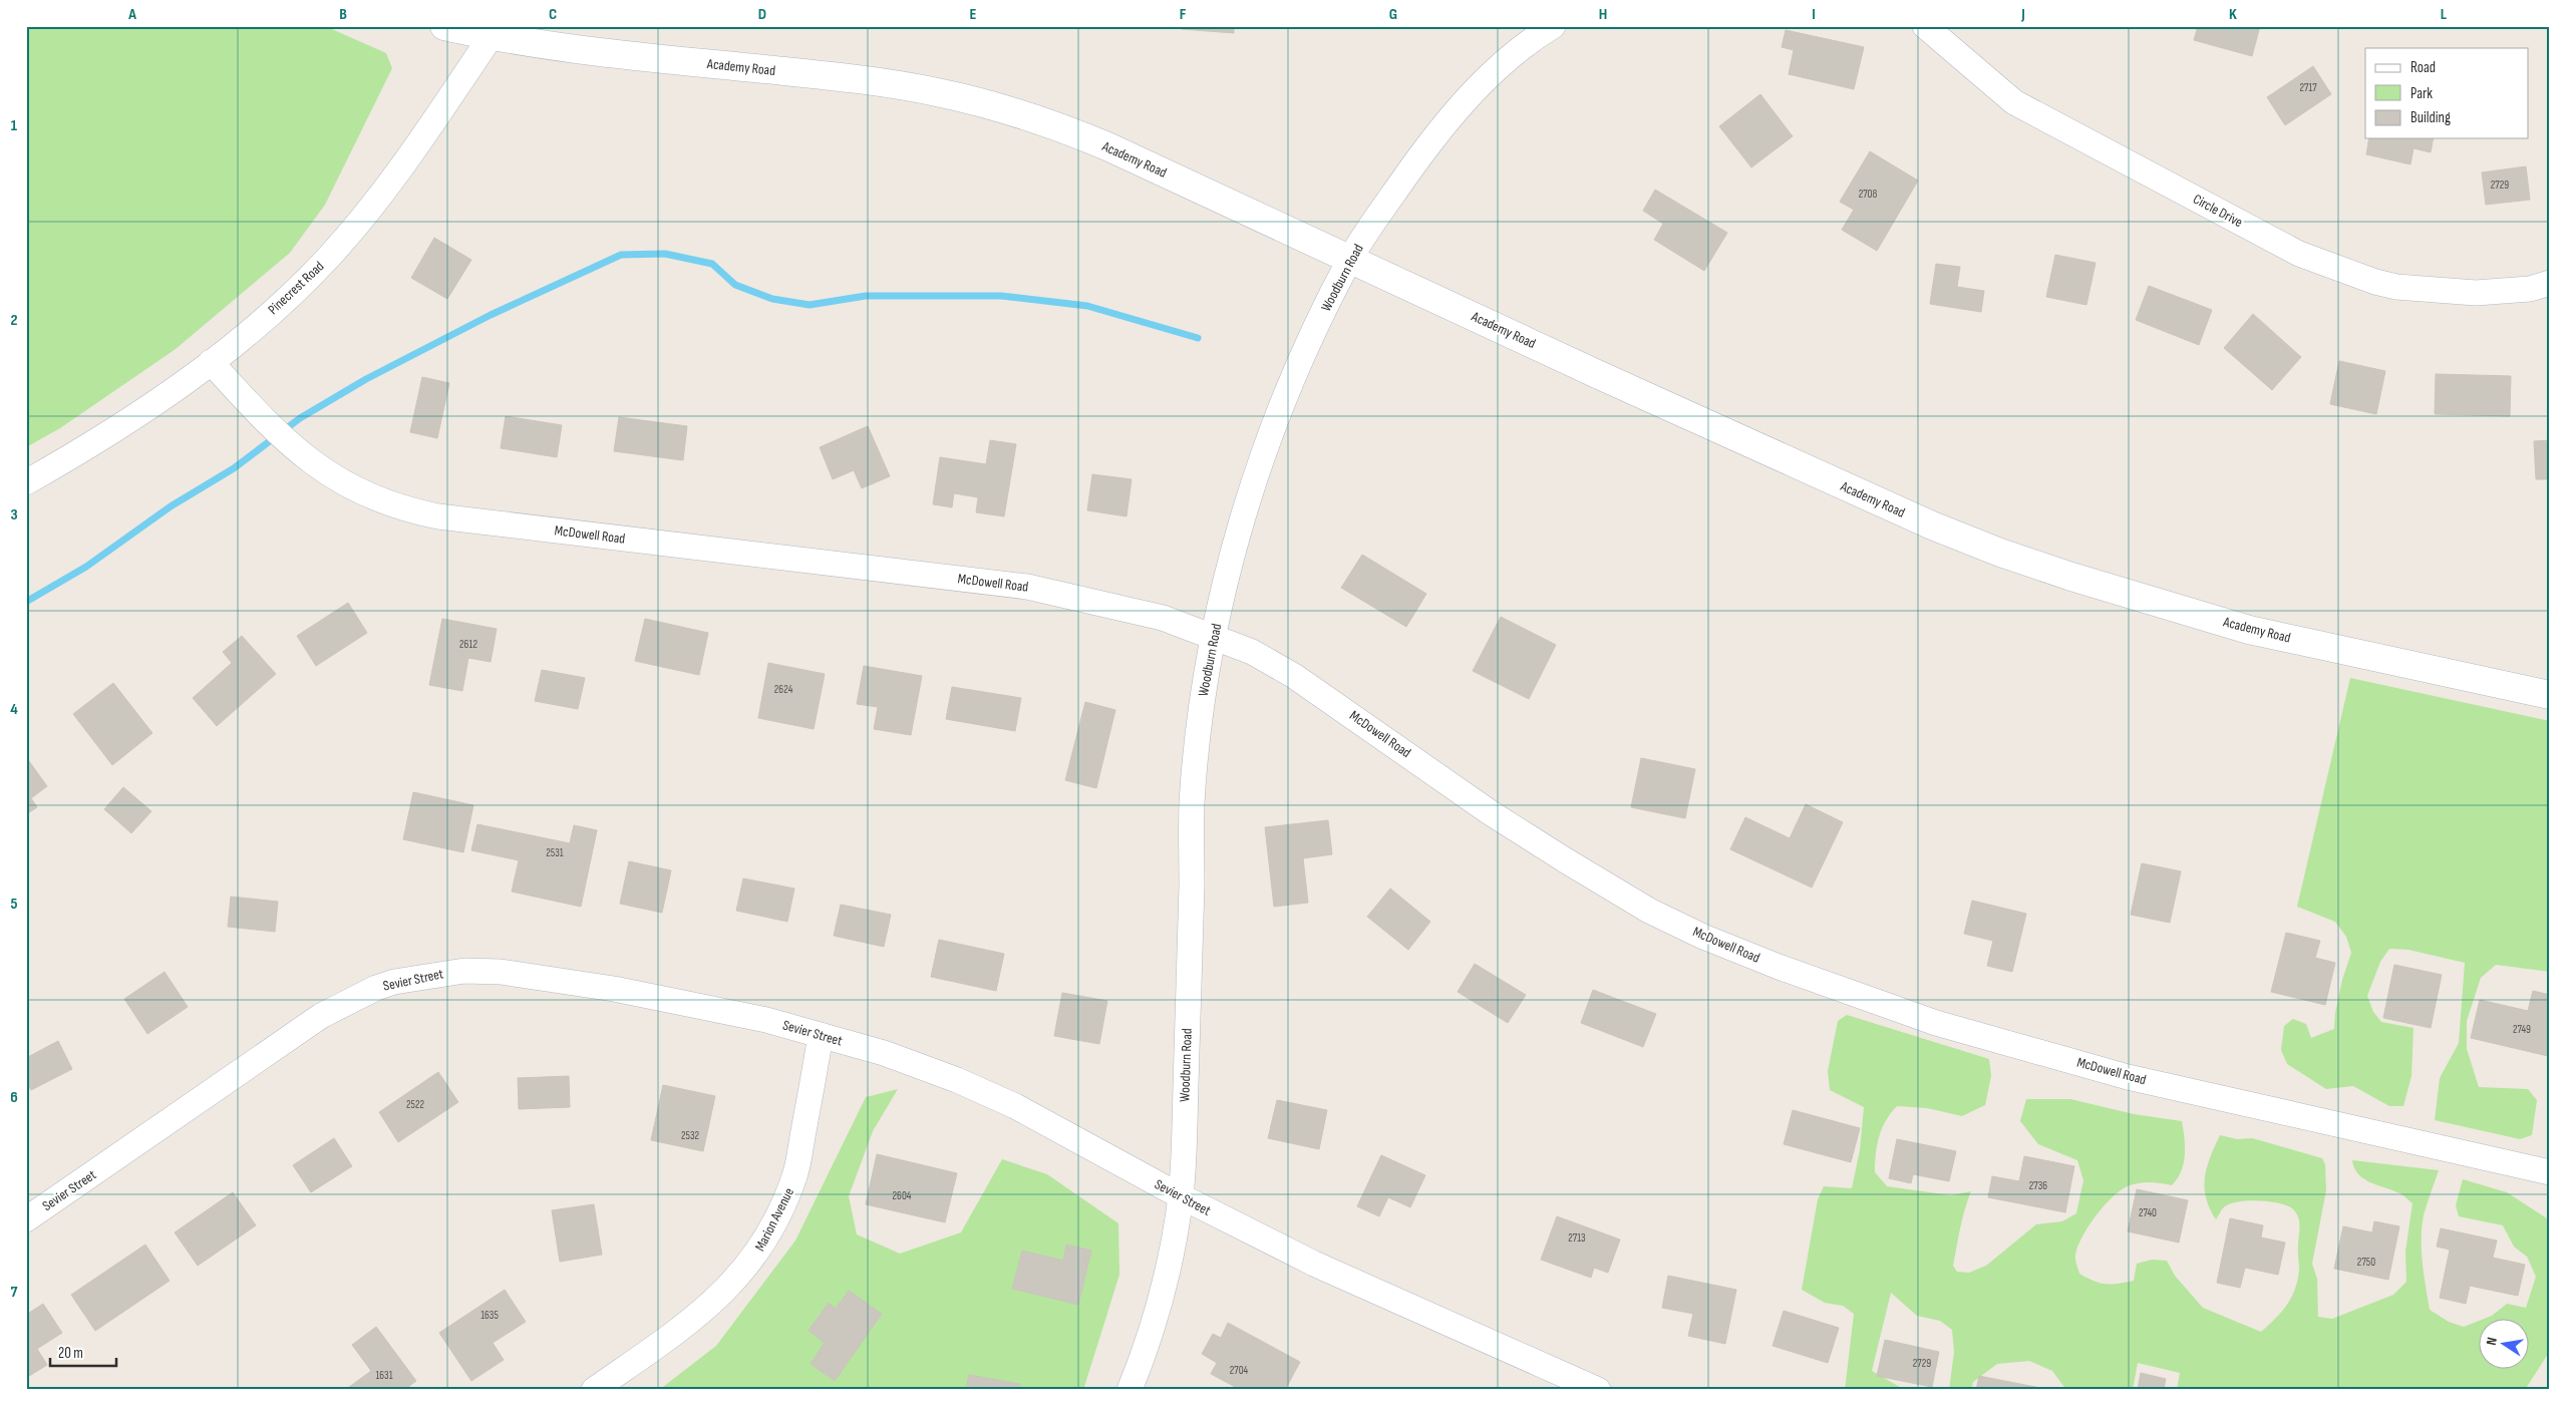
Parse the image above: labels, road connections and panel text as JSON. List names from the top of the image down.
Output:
{
  "streets": {
    "main road": ["Academy Road"],
    "street": [
      "Circle Drive",
      "Woodburn Road",
      "Pinecrest Road",
      "McDowell Road",
      "Sevier Street",
      "Marion Avenue"
    ]
  },
  "crossings": [
    ["Academy Road", "Woodburn Road"],
    ["Academy Road", "Pinecrest Road"],
    ["Woodburn Road", "McDowell Road"],
    ["Woodburn Road", "Sevier Street"],
    ["Pinecrest Road", "McDowell Road"],
    ["Sevier Street", "Marion Avenue"]
  ],
  "house_numbers": [
    "2717",
    "2729",
    "2708",
    "2612",
    "2624",
    "2531",
    "2749",
    "2522",
    "2532",
    "2736",
    "2604",
    "2740",
    "2713",
    "2750",
    "1635",
    "2729",
    "2704",
    "1631"
  ],
  "legend": ["Road", "Park", "Building"],
  "scale_bar": "20 m",
  "north": "left",
  "grid": {
    "columns": [
      "A",
      "B",
      "C",
      "D",
      "E",
      "F",
      "G",
      "H",
      "I",
      "J",
      "K",
      "L"
    ],
    "rows": [
      "1",
      "2",
      "3",
      "4",
      "5",
      "6",
      "7"
    ]
  }
}
